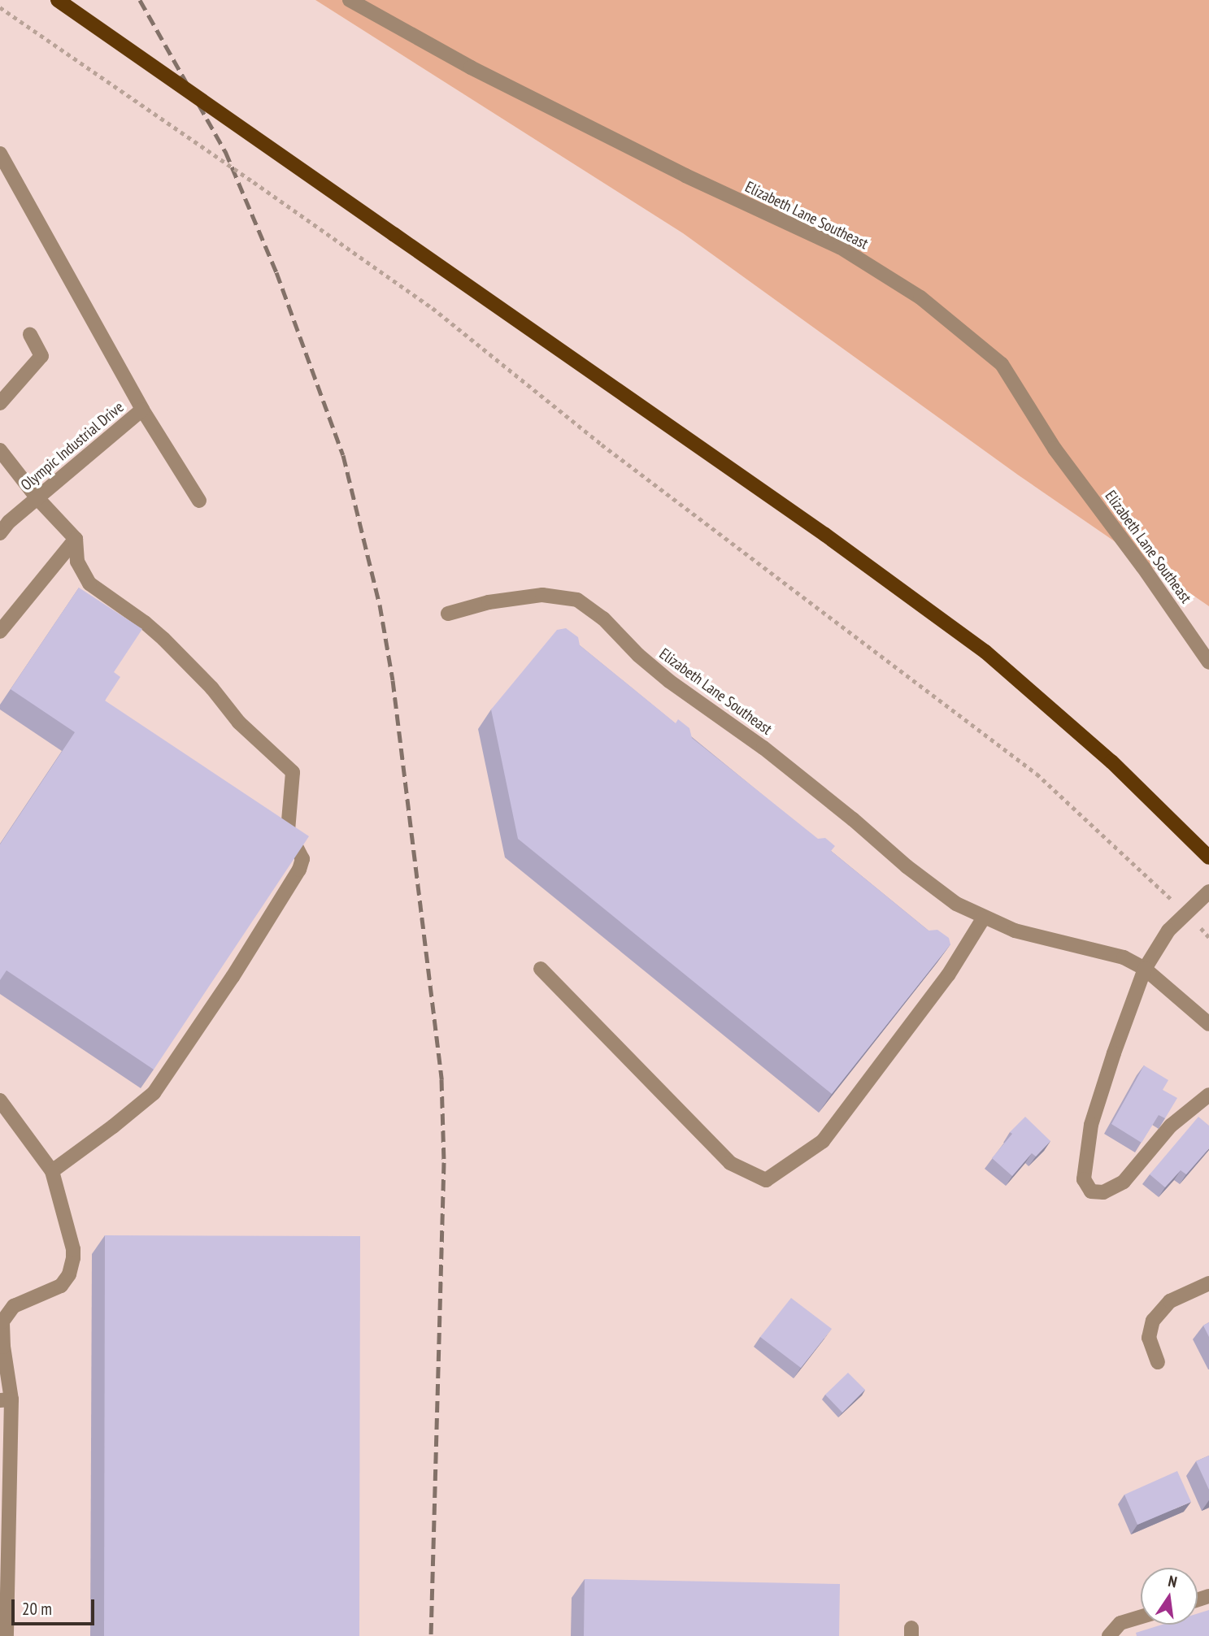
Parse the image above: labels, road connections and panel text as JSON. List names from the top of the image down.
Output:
{
  "streets": {
    "street": ["Elizabeth Lane Southeast", "Olympic Industrial Drive"]
  },
  "scale_bar": "20 m",
  "north": "top"
}
